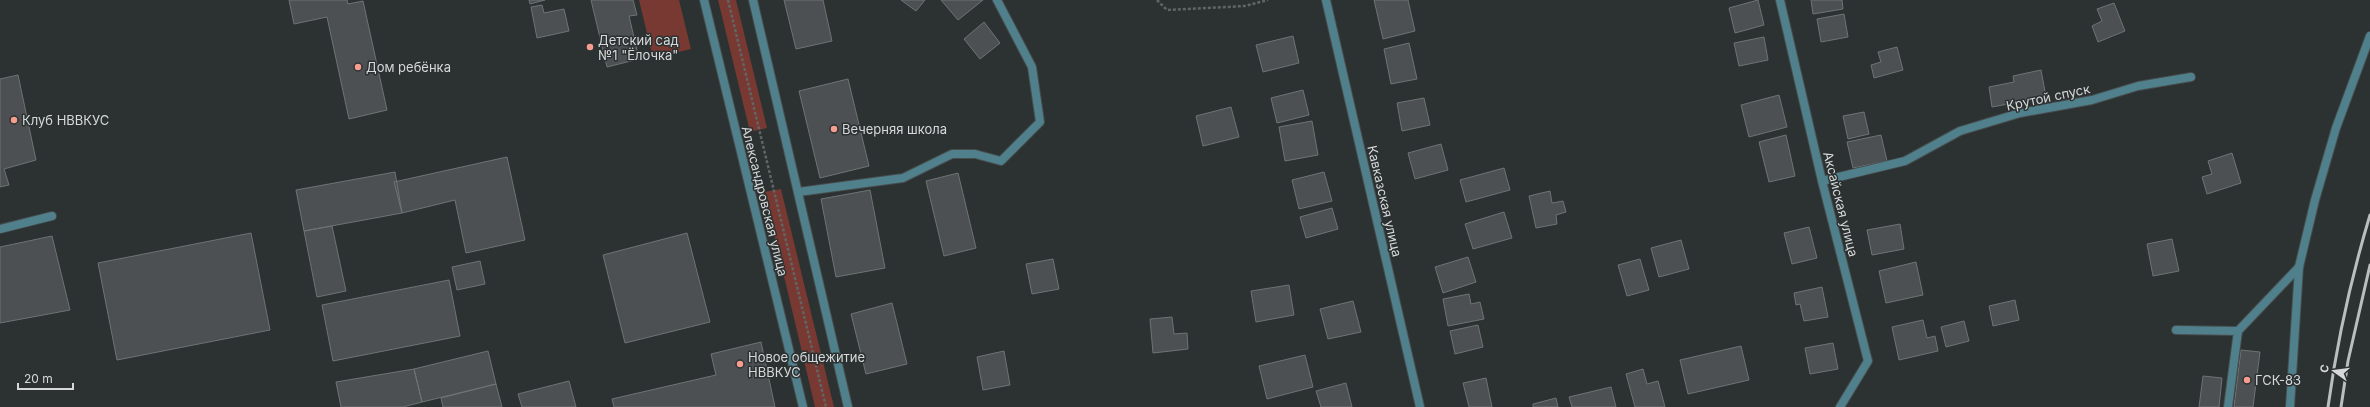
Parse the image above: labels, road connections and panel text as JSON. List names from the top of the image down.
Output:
{
  "streets": {
    "street": [
      "Крутой спуск",
      "Александровская улица",
      "Кавказская улица",
      "Аксайская улица"
    ]
  },
  "crossings": [
    ["Крутой спуск", "Аксайская улица"]
  ],
  "places": [
    "Детский сад №1 \"Ёлочка\"",
    "Дом ребёнка",
    "Клуб НВВКУС",
    "Вечерняя школа",
    "Новое общежитие НВВКУС",
    "ГСК-83"
  ],
  "scale_bar": "20 m",
  "north": "left"
}
